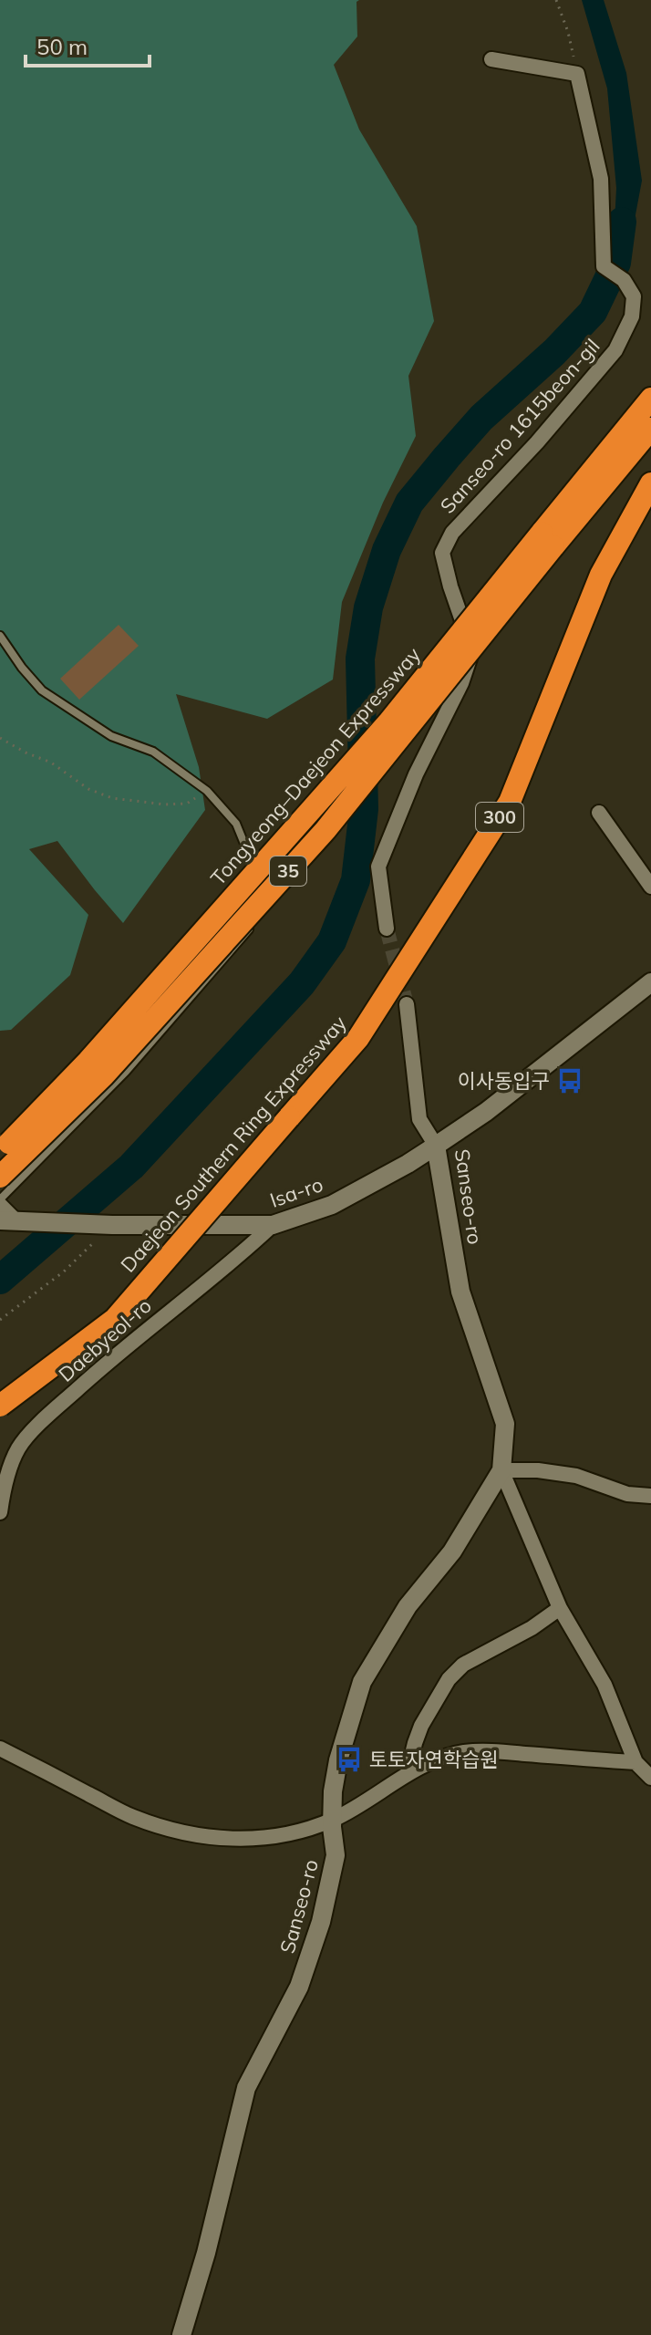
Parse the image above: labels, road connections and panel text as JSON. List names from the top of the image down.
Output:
{
  "streets": {
    "highway": [
      "Tongyeong–Daejeon Expressway",
      "300",
      "35",
      "Daejeon Southern Ring Expressway"
    ],
    "street": [
      "Sanseo-ro 1615beon-gil",
      "Isa-ro",
      "Sanseo-ro",
      "Daebyeol-ro"
    ]
  },
  "crossings": [
    ["Isa-ro", "Sanseo-ro"],
    ["Isa-ro", "Daebyeol-ro"]
  ],
  "places": {
    "bus stop": ["이사동입구", "토토자연학습원"]
  },
  "scale_bar": "50 m"
}
